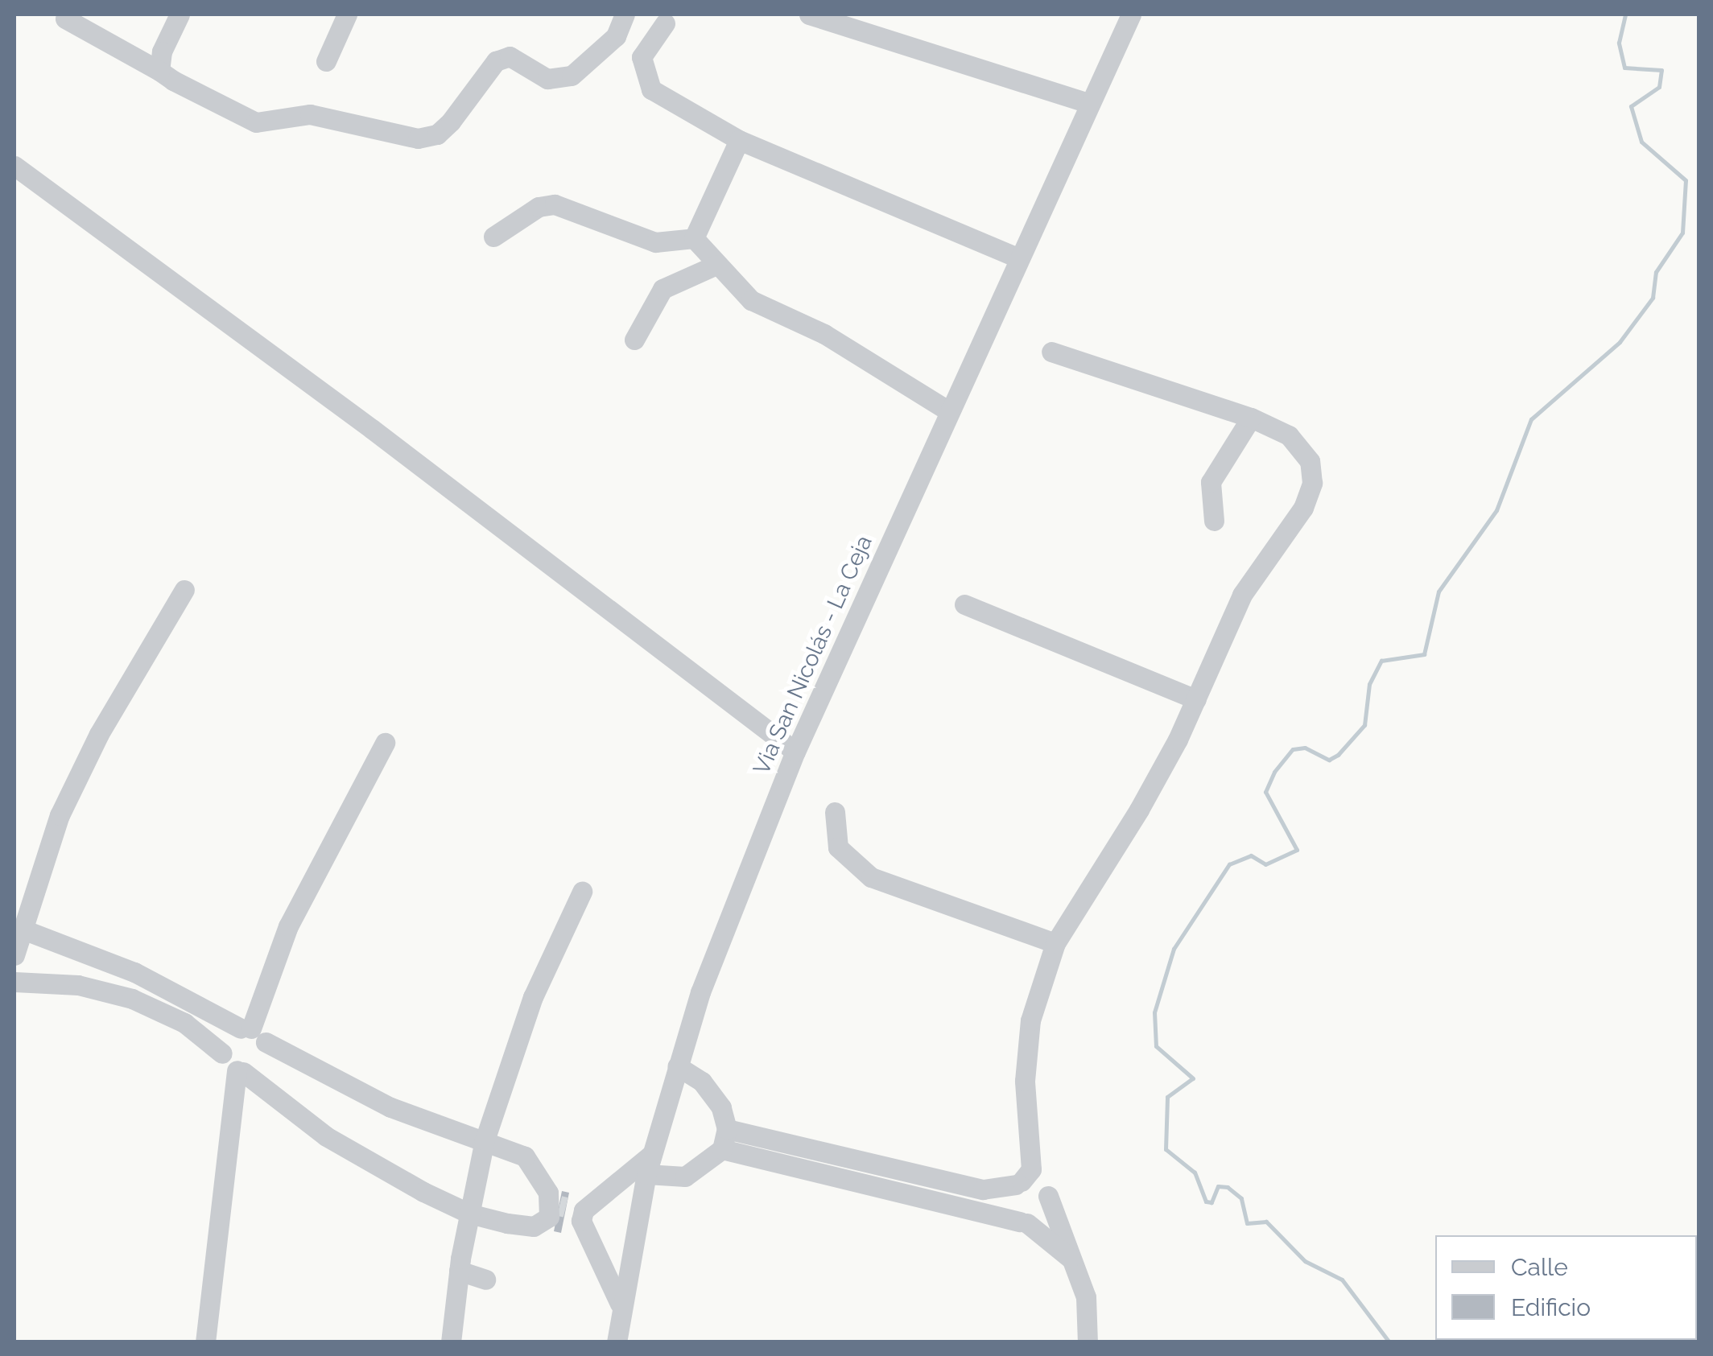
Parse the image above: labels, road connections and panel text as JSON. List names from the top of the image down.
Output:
{
  "streets": {
    "street": ["Via San Nicolás - La Ceja"]
  },
  "legend": ["Calle", "Edificio"]
}
